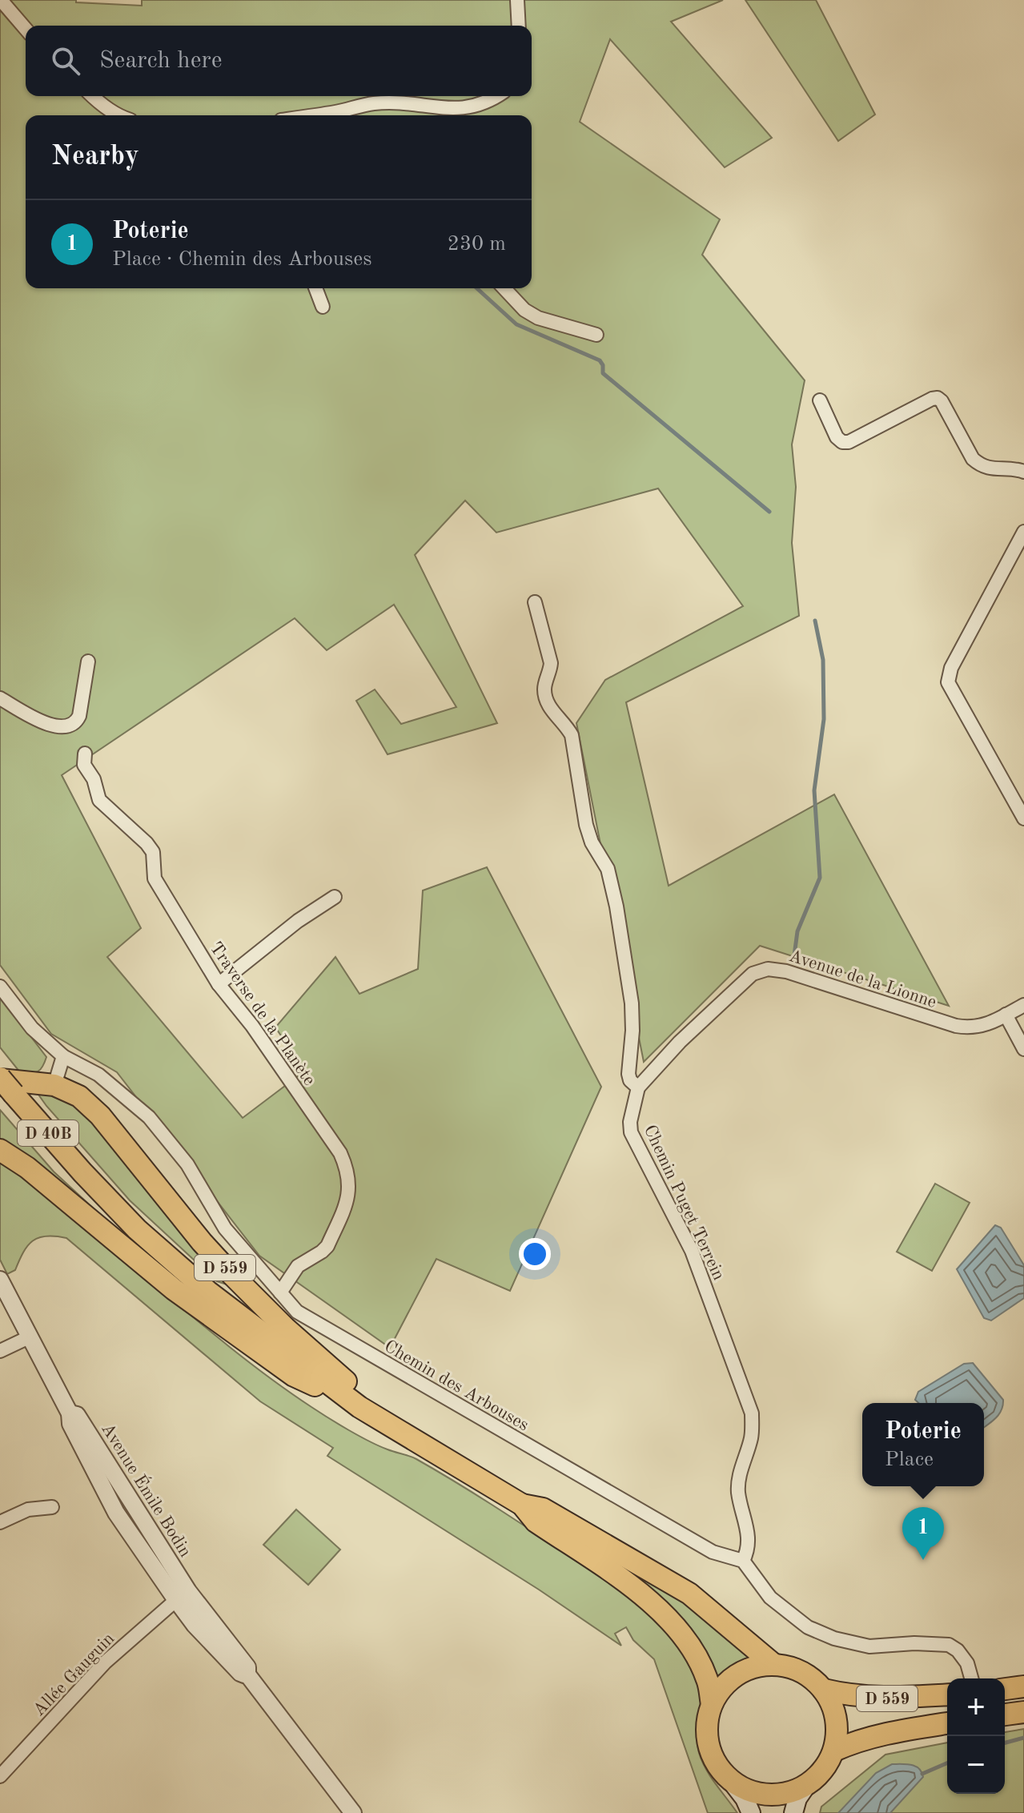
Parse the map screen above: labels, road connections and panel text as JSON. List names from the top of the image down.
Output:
{
  "streets": {
    "main road": ["D 40B", "D 559"],
    "street": [
      "Avenue de la Lionne",
      "Traverse de la Planète",
      "Chemin Puget Terrein",
      "Chemin des Arbouses",
      "Avenue Émile Bodin",
      "Allée Gauguin"
    ]
  },
  "crossings": [
    ["Avenue de la Lionne", "Chemin Puget Terrein"],
    ["Traverse de la Planète", "Chemin des Arbouses"],
    ["D 40B", "D 559"],
    ["Chemin Puget Terrein", "Chemin des Arbouses"],
    ["Avenue Émile Bodin", "Allée Gauguin"]
  ],
  "page": {
    "search": "Search here",
    "heading": "Nearby",
    "list": [
      {
        "mark": "1",
        "name": "Poterie",
        "note": "Place · Chemin des Arbouses",
        "value": "230 m"
      }
    ],
    "popup": ["Poterie", "Place"],
    "pins": "1",
    "map_buttons": ["+", "−"]
  }
}
